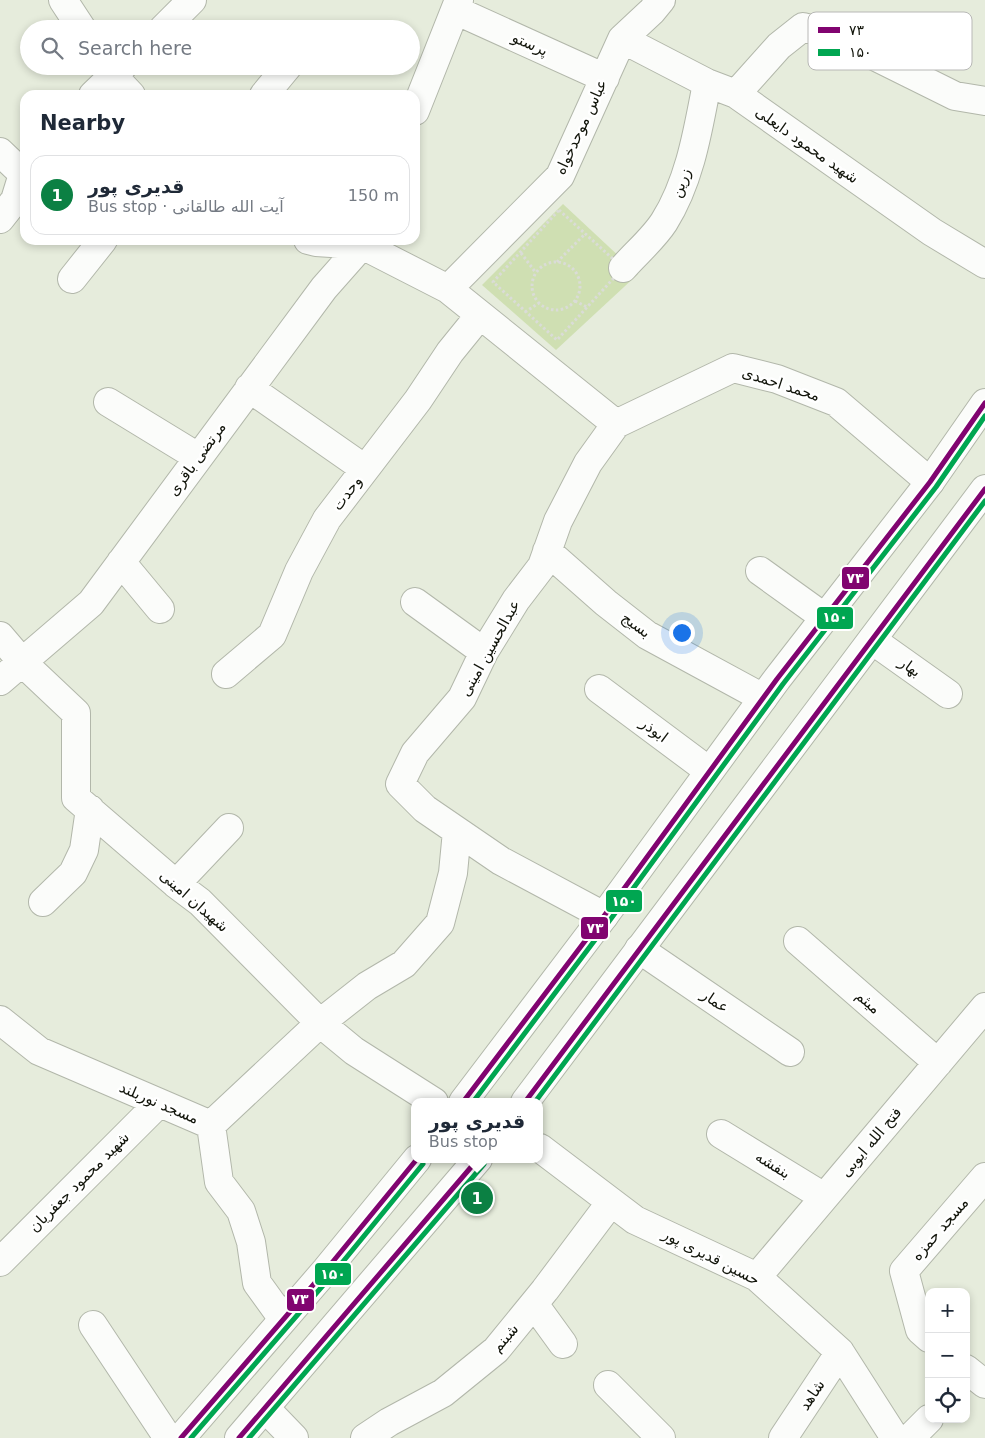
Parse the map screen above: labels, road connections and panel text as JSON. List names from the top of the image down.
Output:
{
  "streets": {
    "street": [
      "پرستو",
      "عباس موحدخواه",
      "شهید محمود دایعلی",
      "زرین",
      "محمد احمدی",
      "مرتضی باقری",
      "وحدت",
      "بسیج",
      "عبدالحسین امینی",
      "بهار",
      "ابوذر",
      "شهیدان امینی",
      "عمار",
      "میثم",
      "مسجد نوربلند",
      "فتح الله ایوبی",
      "بنفشه",
      "شهید محمود جعفریان",
      "مسجد حمزه",
      "حسین قدیری پور",
      "شبنم",
      "شاهد"
    ]
  },
  "crossings": [
    ["پرستو", "عباس موحدخواه"],
    ["عباس موحدخواه", "شهید محمود دایعلی"],
    ["شهید محمود دایعلی", "زرین"],
    ["محمد احمدی", "عبدالحسین امینی"],
    ["مرتضی باقری", "شهیدان امینی"],
    ["بسیج", "عبدالحسین امینی"],
    ["میثم", "فتح الله ایوبی"],
    ["مسجد نوربلند", "شهید محمود جعفریان"],
    ["فتح الله ایوبی", "بنفشه"],
    ["فتح الله ایوبی", "حسین قدیری پور"],
    ["حسین قدیری پور", "شبنم"],
    ["حسین قدیری پور", "شاهد"]
  ],
  "lines": ["transit line ۷۳", "transit line ۱۵۰"],
  "legend": ["۷۳", "۱۵۰"],
  "page": {
    "search": "Search here",
    "heading": "Nearby",
    "list": [
      {
        "mark": "1",
        "name": "قدیری پور",
        "note": "Bus stop · آیت الله طالقانی",
        "value": "150 m"
      }
    ],
    "popup": ["قدیری پور", "Bus stop"],
    "pins": "1",
    "map_buttons": ["+", "−"]
  }
}
